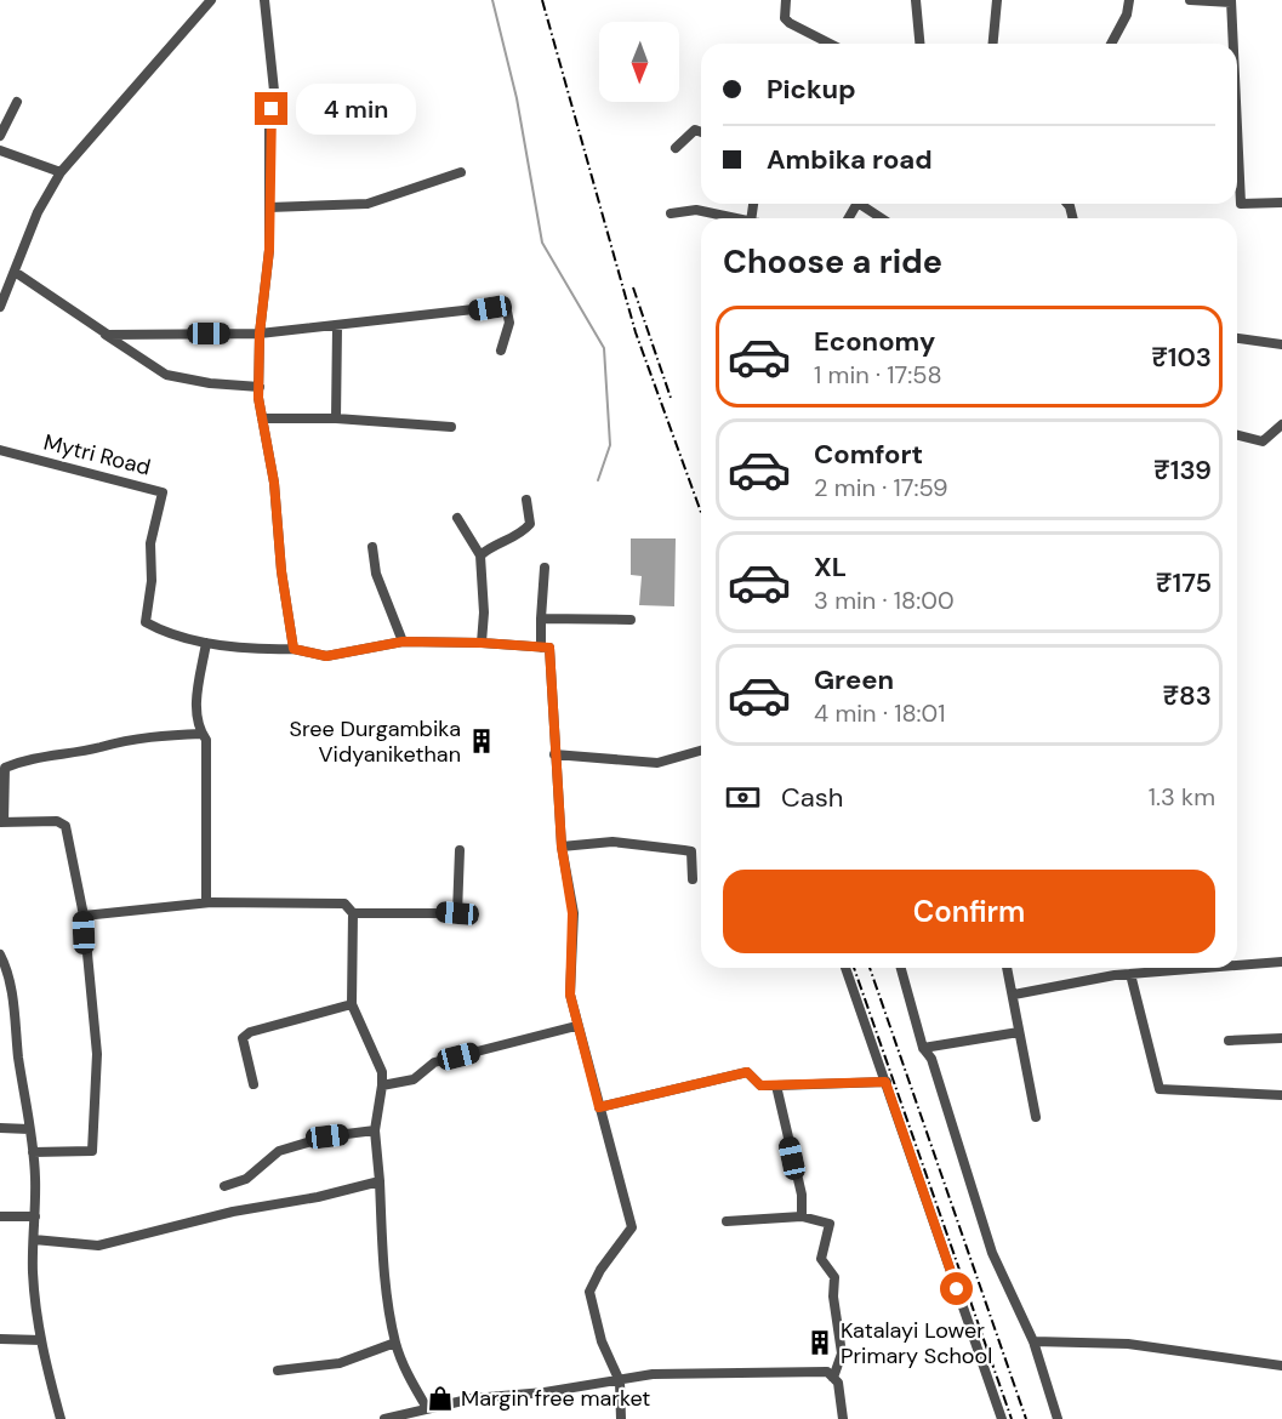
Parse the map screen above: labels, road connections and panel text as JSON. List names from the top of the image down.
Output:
{
  "streets": {
    "street": ["Mytri Road"]
  },
  "places": {
    "building": ["Sree Durgambika Vidyanikethan", "Katalayi Lower Primary School"],
    "shop": ["Margin free market"]
  },
  "north": "bottom",
  "page": {
    "banner": ["Pickup", "Ambika road"],
    "bubble": "4 min",
    "heading": "Choose a ride",
    "list": [
      {
        "name": "Economy",
        "note": "1 min · 17:58",
        "value": "₹103"
      },
      {
        "name": "Comfort",
        "note": "2 min · 17:59",
        "value": "₹139"
      },
      {
        "name": "XL",
        "note": "3 min · 18:00",
        "value": "₹175"
      },
      {
        "name": "Green",
        "note": "4 min · 18:01",
        "value": "₹83"
      }
    ],
    "pay": ["Cash", "1.3 km"],
    "buttons": "Confirm"
  }
}
